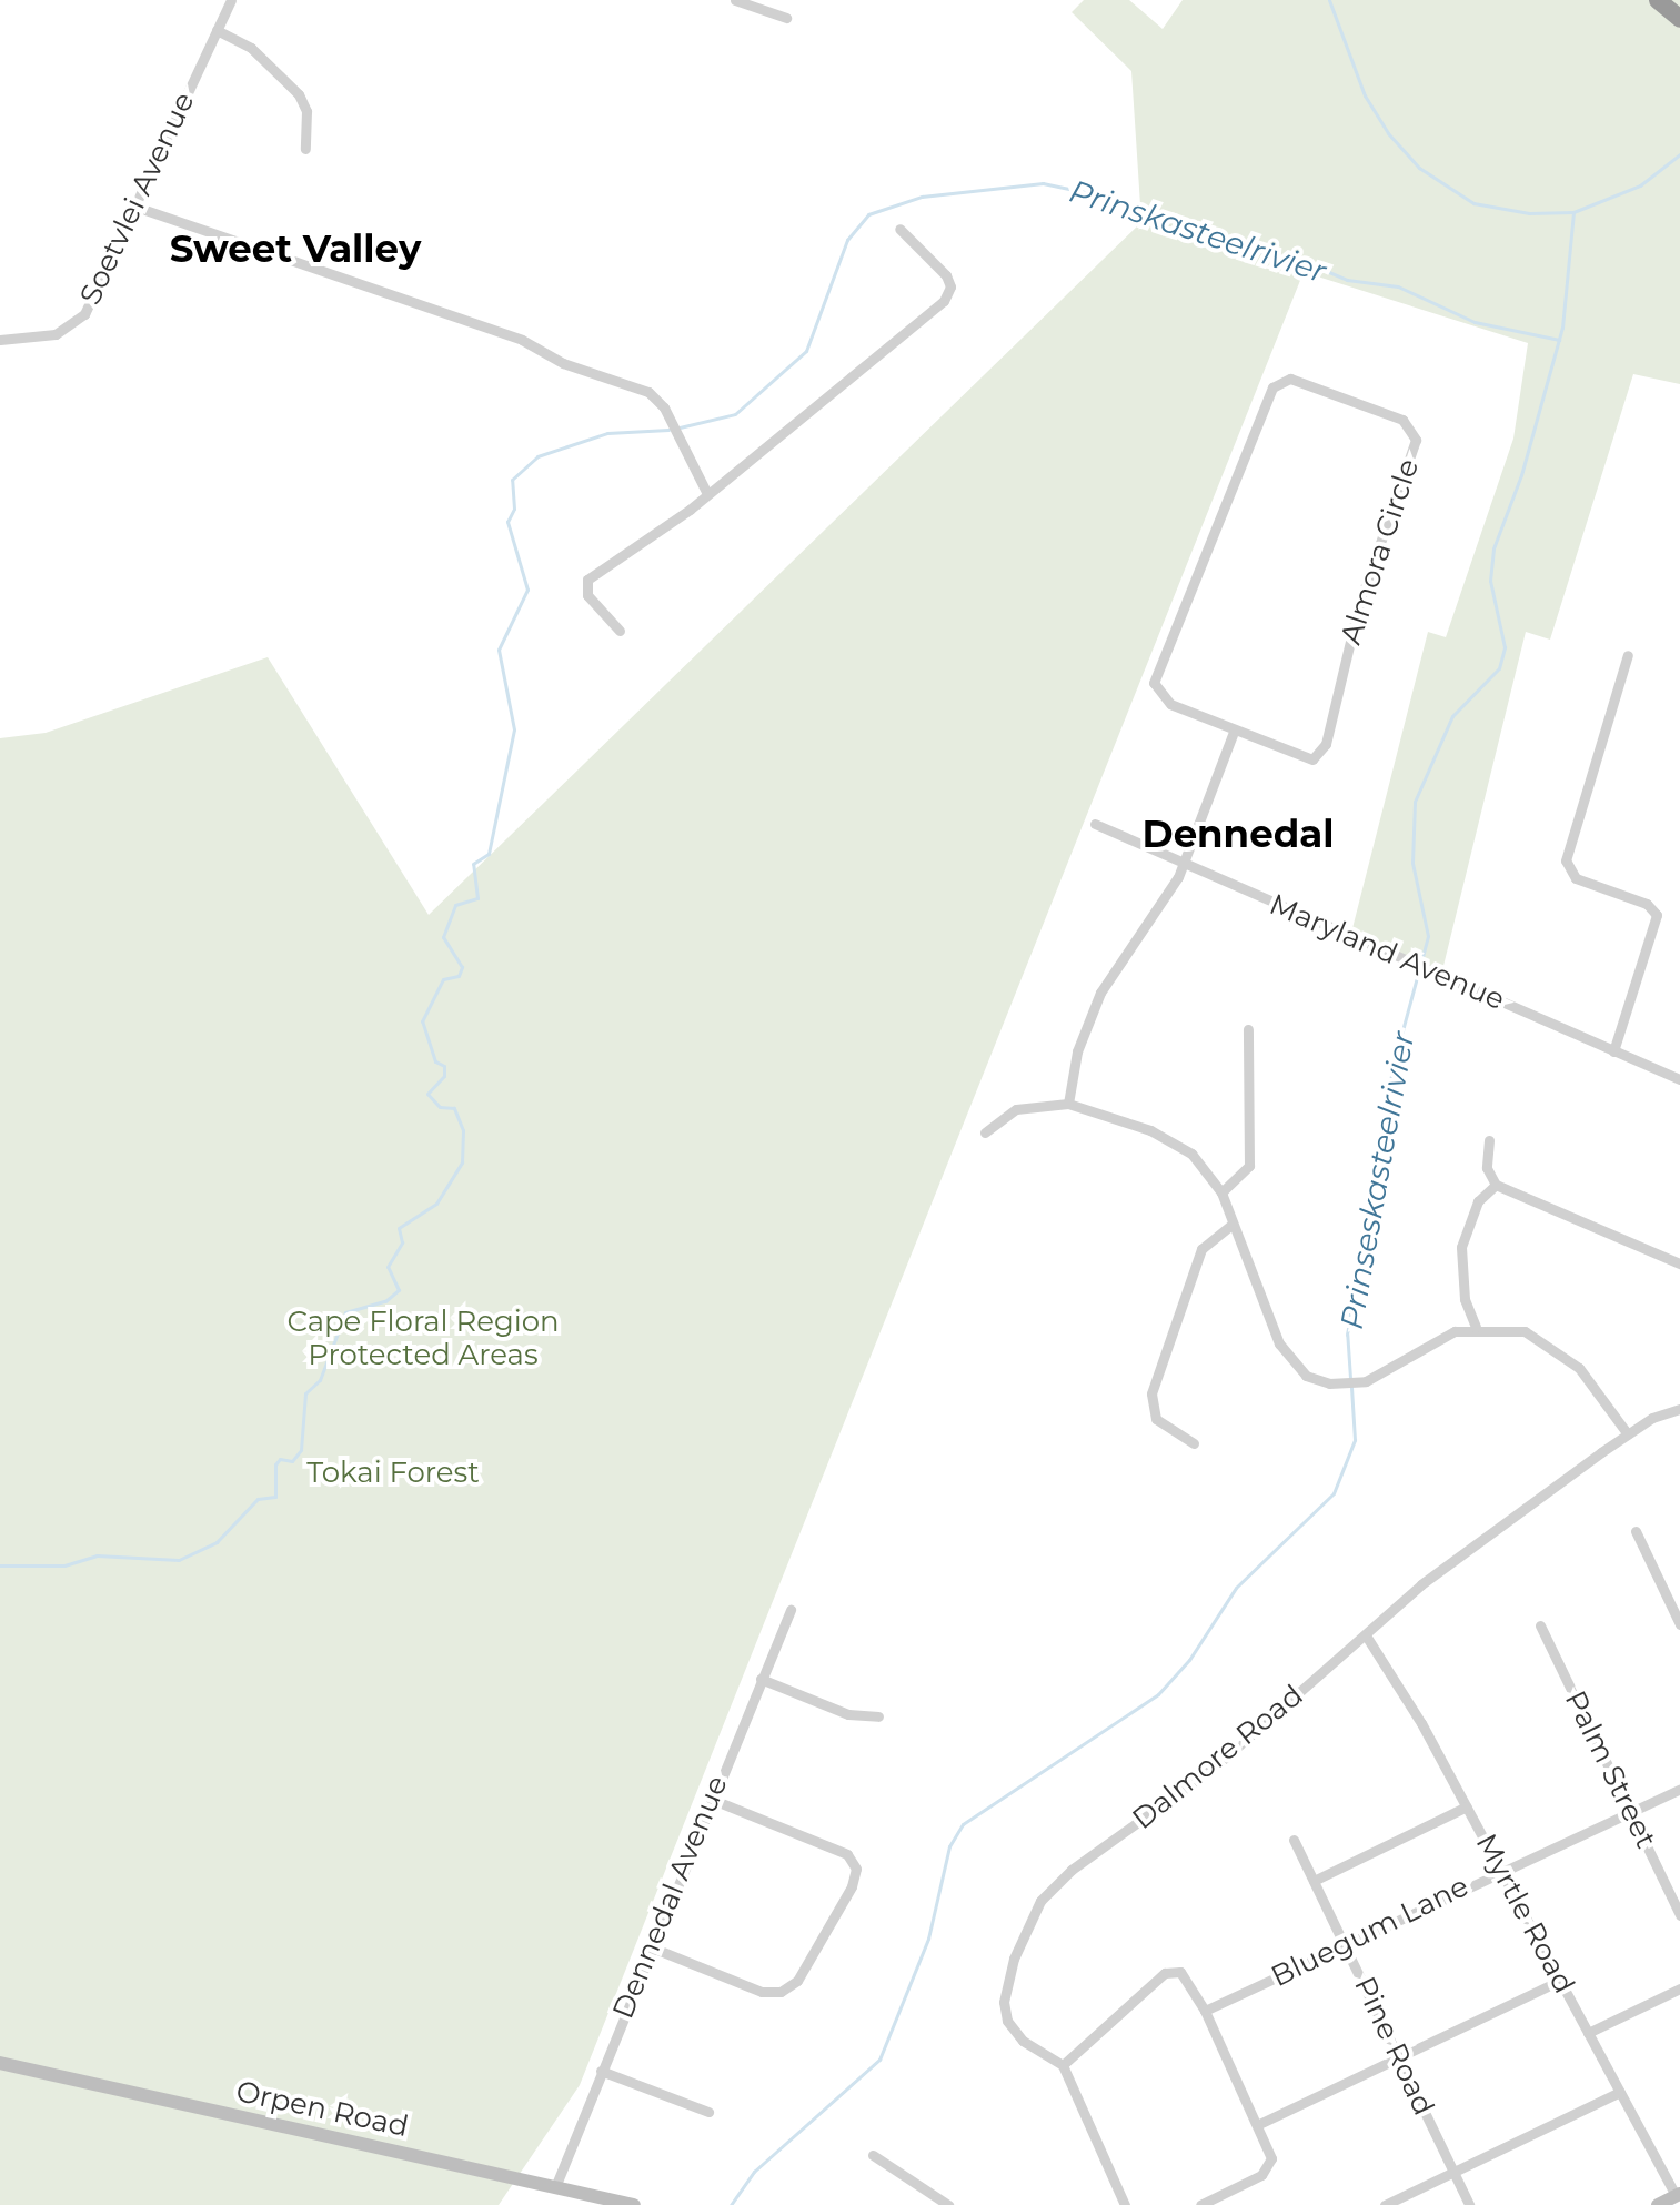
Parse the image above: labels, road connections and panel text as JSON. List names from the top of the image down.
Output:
{
  "streets": {
    "main road": ["Orpen Road"],
    "street": [
      "Soetvlei Avenue",
      "Almora Circle",
      "Maryland Avenue",
      "Dalmore Road",
      "Palm Street",
      "Dennedal Avenue",
      "Myrtle Road",
      "Bluegum Lane",
      "Pine Road"
    ]
  },
  "crossings": [
    ["Dalmore Road", "Myrtle Road"],
    ["Palm Street", "Bluegum Lane"],
    ["Dennedal Avenue", "Orpen Road"],
    ["Myrtle Road", "Bluegum Lane"],
    ["Bluegum Lane", "Pine Road"]
  ],
  "districts": ["Sweet Valley", "Dennedal"],
  "water": ["Prinskasteelrivier", "Prinseskasteelrivier"],
  "parks": ["Cape Floral Region Protected Areas", "Tokai Forest"]
}
